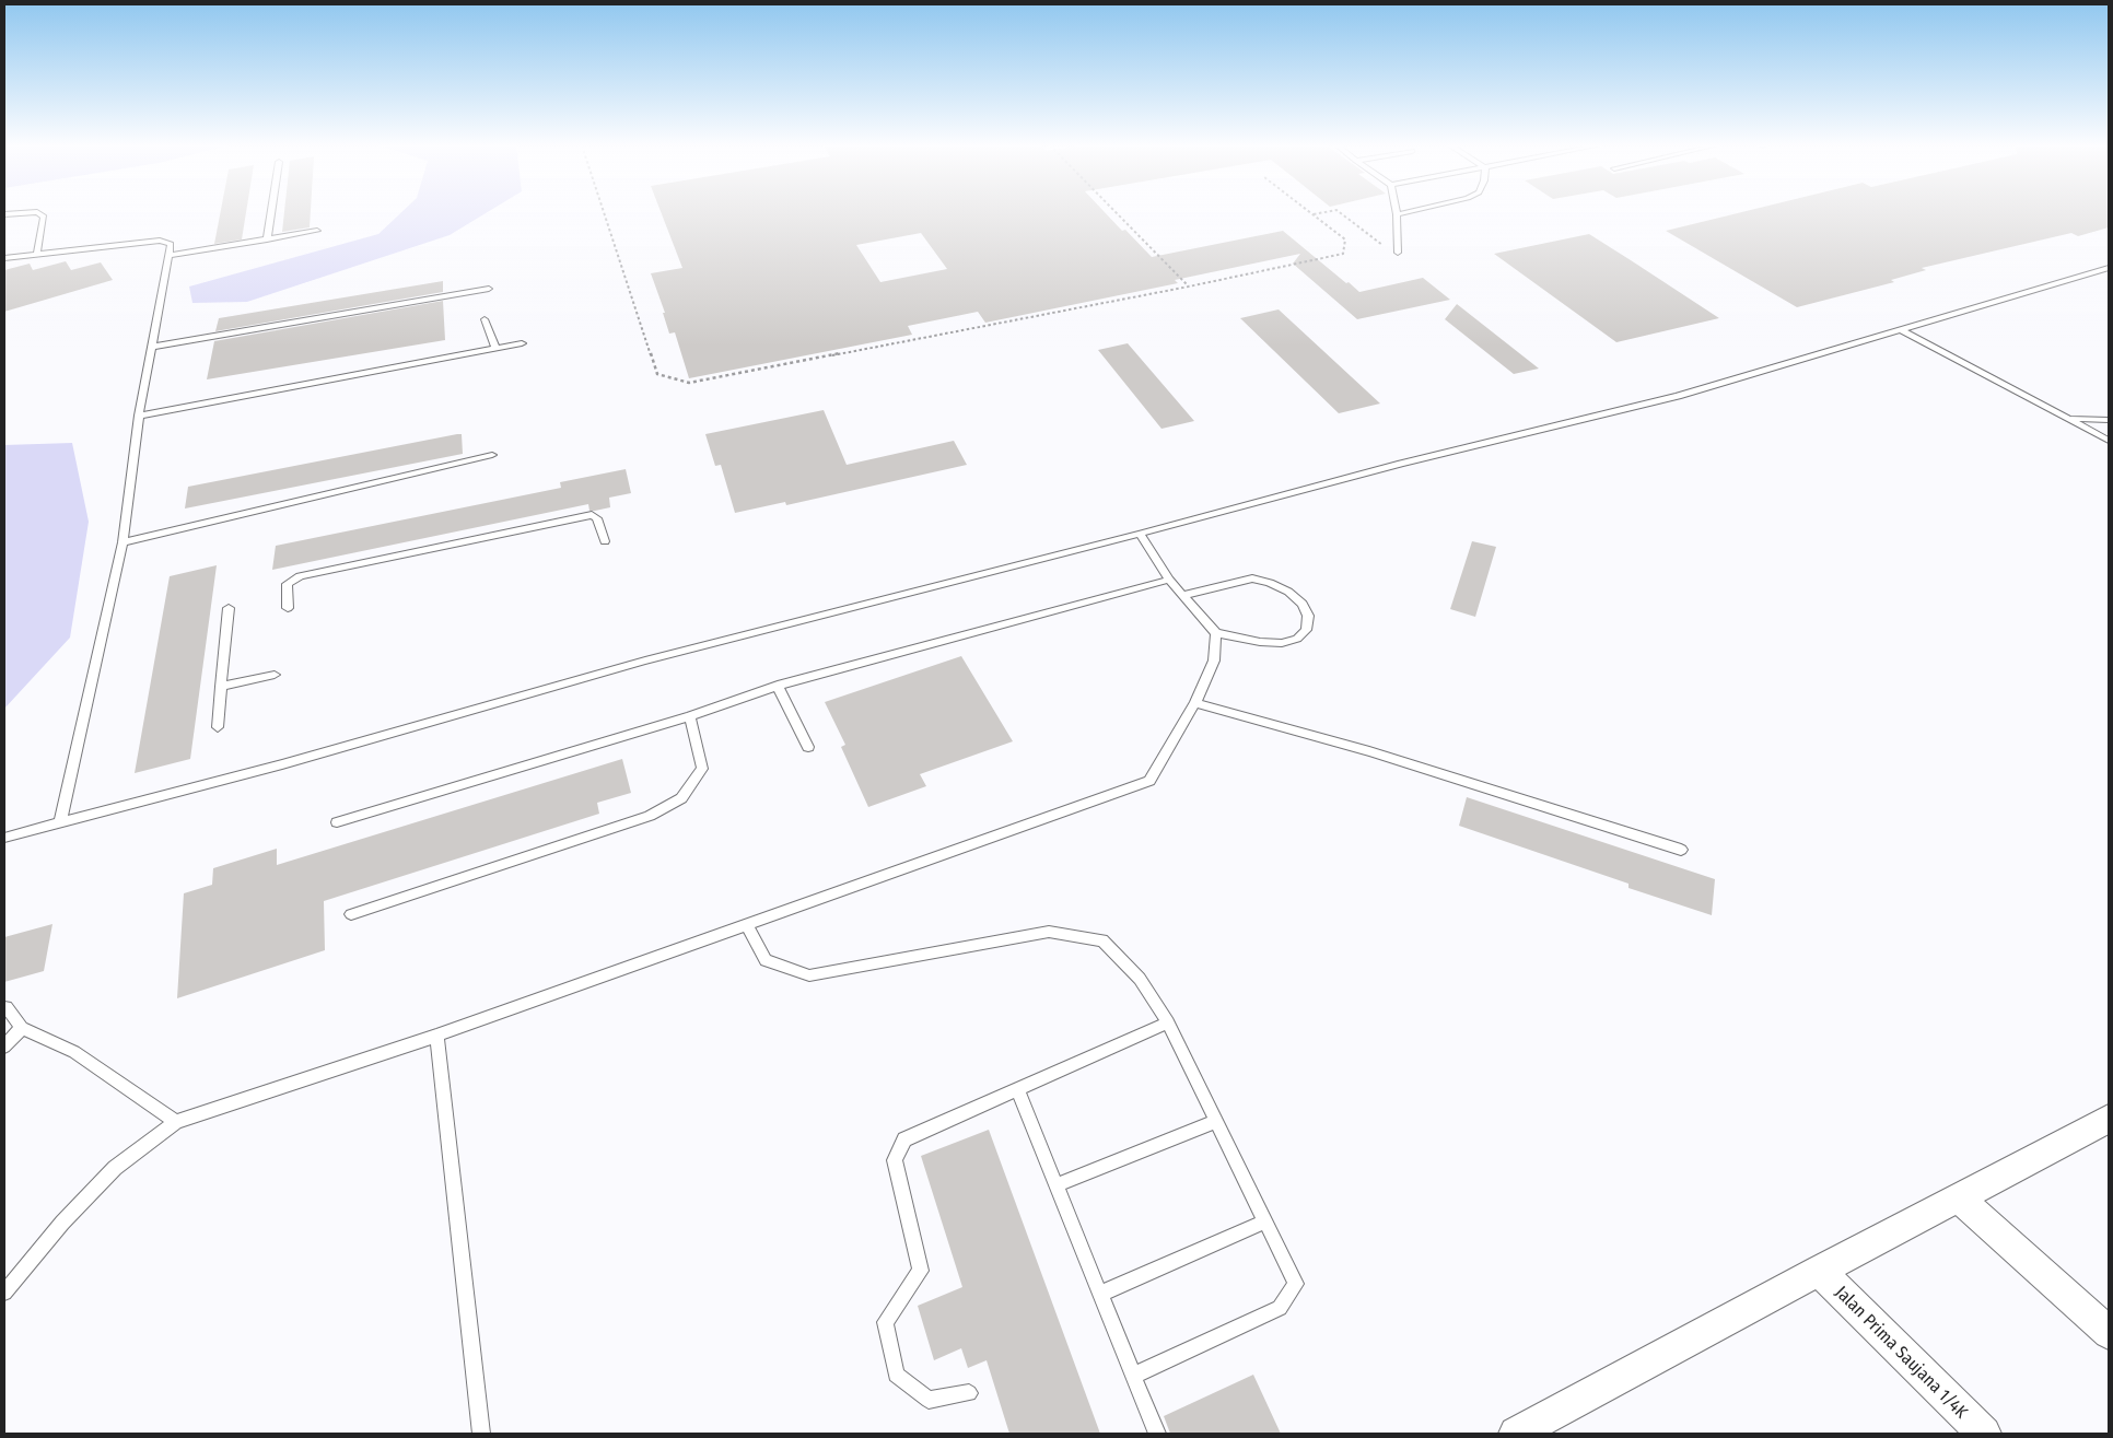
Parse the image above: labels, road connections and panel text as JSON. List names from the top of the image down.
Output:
{
  "streets": {
    "street": ["Jalan Prima Saujana 1/4K"]
  }
}
